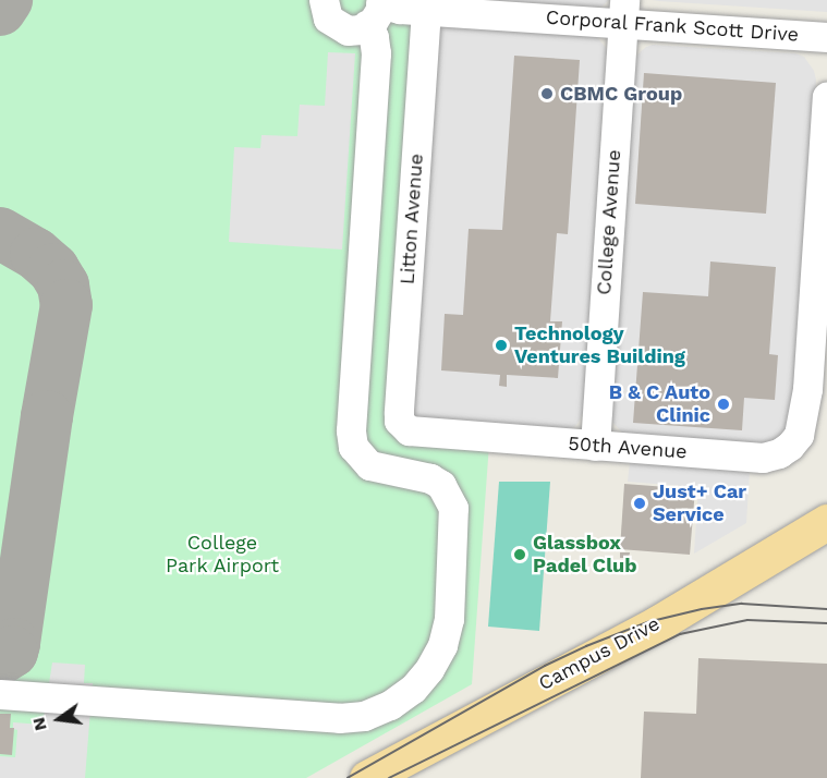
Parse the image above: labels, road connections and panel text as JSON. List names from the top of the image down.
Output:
{
  "streets": {
    "main road": ["Campus Drive"],
    "street": [
      "Corporal Frank Scott Drive",
      "Litton Avenue",
      "College Avenue",
      "50th Avenue"
    ]
  },
  "crossings": [
    ["Corporal Frank Scott Drive", "Litton Avenue"],
    ["Corporal Frank Scott Drive", "College Avenue"],
    ["Litton Avenue", "50th Avenue"],
    ["College Avenue", "50th Avenue"]
  ],
  "parks": ["College Park Airport"],
  "places": [
    "CBMC Group",
    "Technology Ventures Building",
    "B & C Auto Clinic",
    "Just+ Car Service",
    "Glassbox Padel Club"
  ],
  "north": "left"
}
